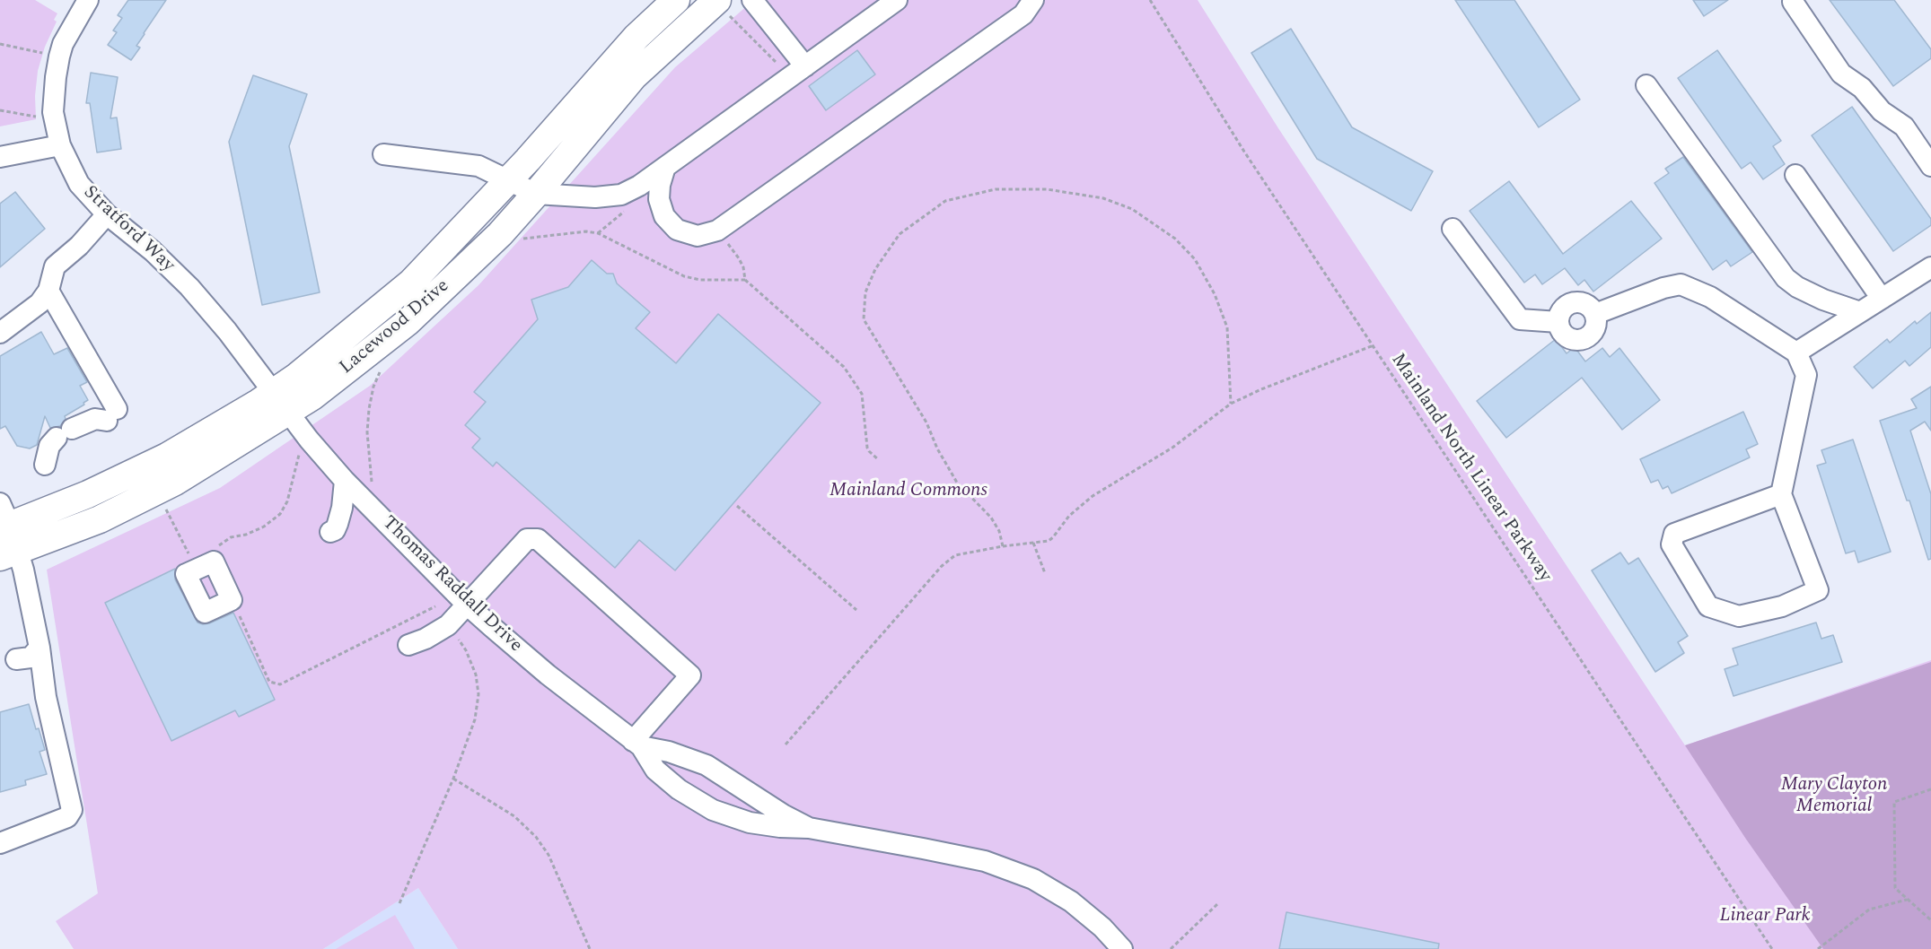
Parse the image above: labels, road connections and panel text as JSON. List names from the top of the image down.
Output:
{
  "streets": {
    "main road": ["Lacewood Drive"],
    "street": ["Stratford Way", "Thomas Raddall Drive"],
    "path": ["Mainland North Linear Parkway"]
  },
  "crossings": [
    ["Stratford Way", "Lacewood Drive"],
    ["Stratford Way", "Thomas Raddall Drive"],
    ["Lacewood Drive", "Thomas Raddall Drive"]
  ],
  "parks": ["Mainland Commons", "Mary Clayton Memorial", "Linear Park"]
}
